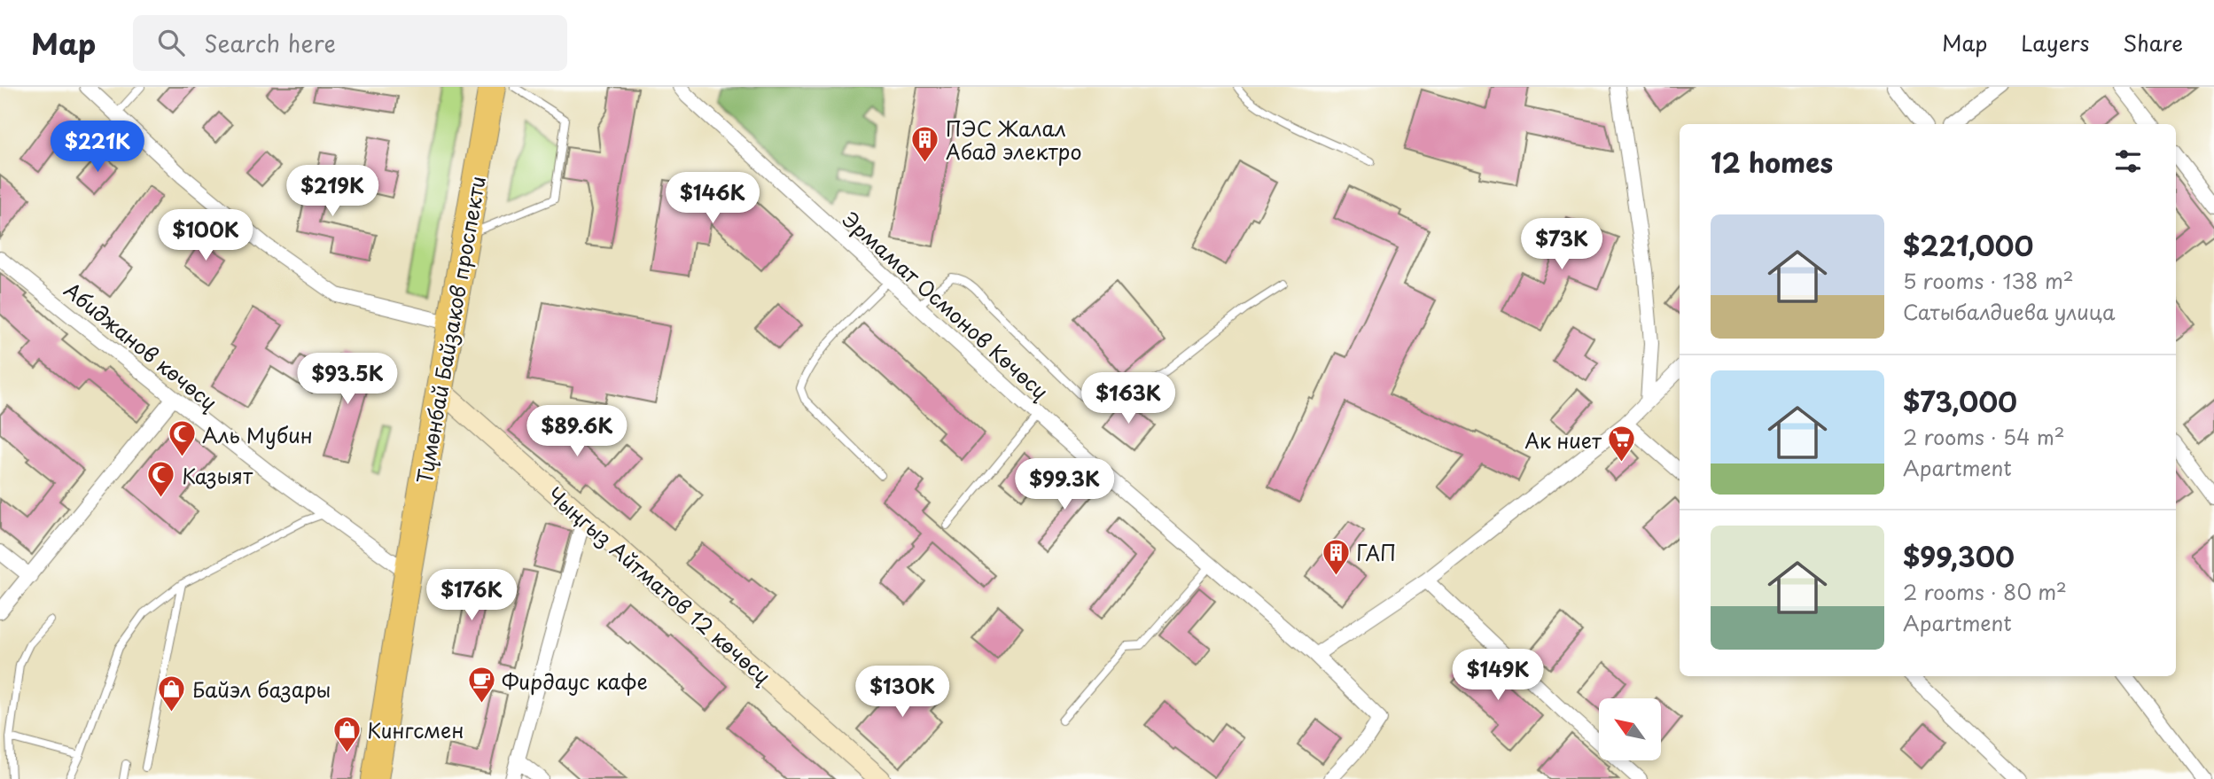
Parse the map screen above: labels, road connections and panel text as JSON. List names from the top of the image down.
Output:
{
  "streets": {
    "highway": ["Түмөнбай Байзаков проспекти"],
    "main road": ["Чыңгыз Айтматов 12 көчөсү"],
    "street": ["Эрмамат Осмонов Көчөсү", "Абиджанов көчөсү"]
  },
  "crossings": [
    ["Түмөнбай Байзаков проспекти", "Абиджанов көчөсү"],
    ["Түмөнбай Байзаков проспекти", "Чыңгыз Айтматов 12 көчөсү"]
  ],
  "places": {
    "building": ["ПЭС Жалал Абад электро", "ГАП"],
    "mosque": ["Аль Мубин", "Казыят"],
    "supermarket": ["Ак ниет"],
    "cafe": ["Фирдаус кафе"],
    "shop": ["Байэл базары", "Кингсмен"]
  },
  "north": "top left",
  "page": {
    "header": "Map",
    "search": "Search here",
    "nav": ["Map", "Layers", "Share"],
    "price": [
      "$221K",
      "$219K",
      "$146K",
      "$100K",
      "$73K",
      "$93.5K",
      "$163K",
      "$89.6K",
      "$99.3K",
      "$176K",
      "$149K",
      "$130K"
    ],
    "heading": "12 homes",
    "list": [
      {
        "name": "$221,000",
        "note": "5 rooms · 138 m² · Сатыбалдиева улица"
      },
      {
        "name": "$73,000",
        "note": "2 rooms · 54 m² · Apartment"
      },
      {
        "name": "$99,300",
        "note": "2 rooms · 80 m² · Apartment"
      }
    ]
  }
}
